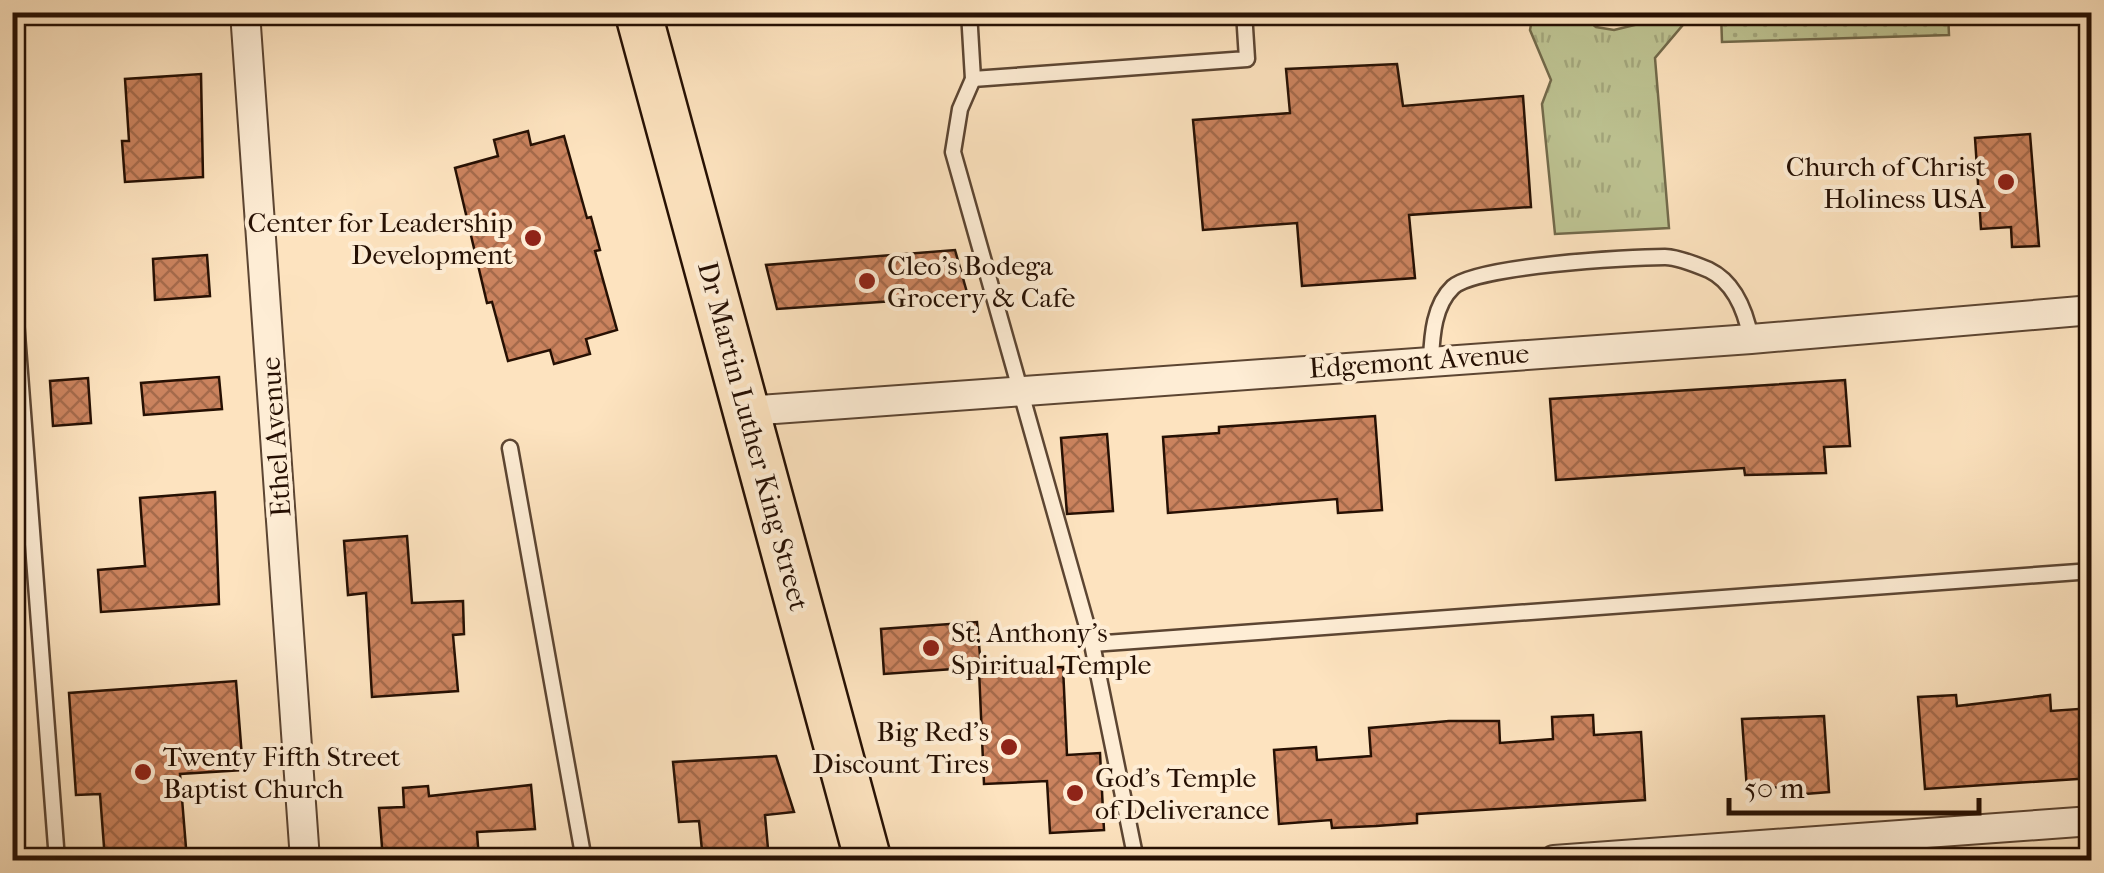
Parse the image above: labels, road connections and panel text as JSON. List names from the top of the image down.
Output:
{
  "streets": {
    "main road": ["Dr Martin Luther King Street"],
    "street": ["Edgemont Avenue", "Ethel Avenue"]
  },
  "crossings": [
    ["Edgemont Avenue", "Dr Martin Luther King Street"]
  ],
  "places": [
    "Church of Christ Holiness USA",
    "Center for Leadership Development",
    "Cleo's Bodega Grocery & Cafe",
    "St. Anthony's Spiritual Temple",
    "Big Red's Discount Tires",
    "Twenty Fifth Street Baptist Church",
    "God's Temple of Deliverance"
  ],
  "scale_bar": "50 m"
}
